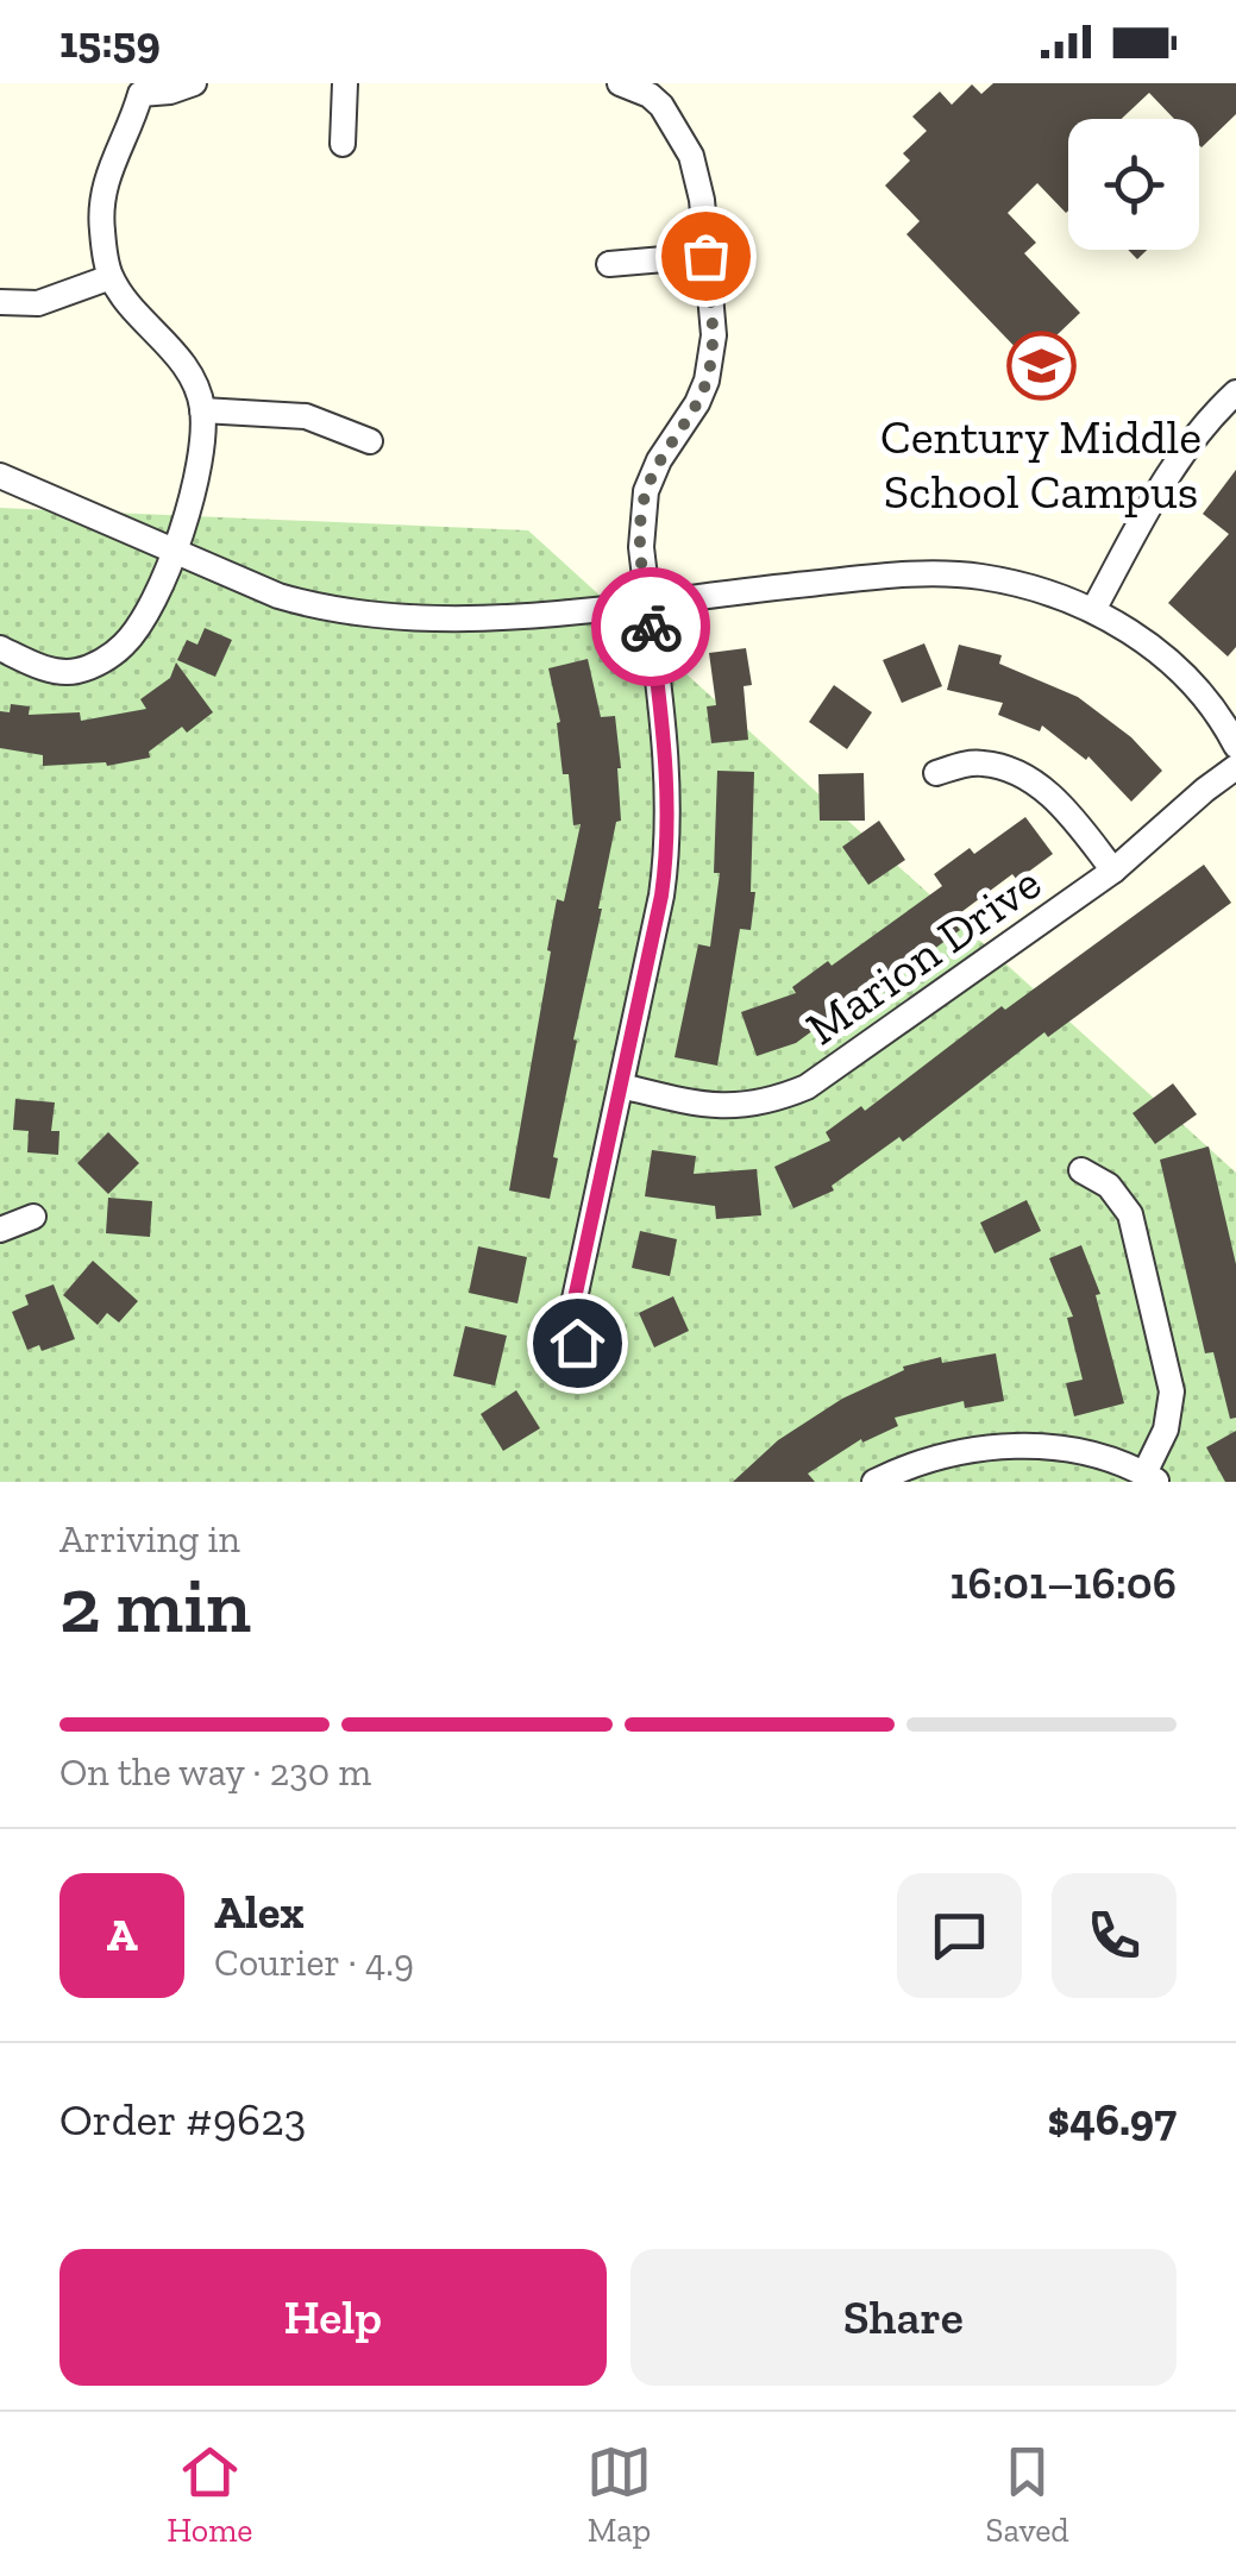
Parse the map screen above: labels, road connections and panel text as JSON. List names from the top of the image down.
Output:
{
  "streets": {
    "street": ["Marion Drive"]
  },
  "places": {
    "school or university": ["Century Middle School Campus"]
  },
  "page": {
    "status": "15:59",
    "heading": ["2 min", "Arriving in", "16:01–16:06"],
    "panel": [
      "Alex",
      "Courier · 4.9",
      "Order #9623",
      "$46.97"
    ],
    "bar": "On the way · 230 m",
    "round": "A",
    "buttons": ["Help", "Share"],
    "tabs": ["Home", "Map", "Saved"]
  }
}
